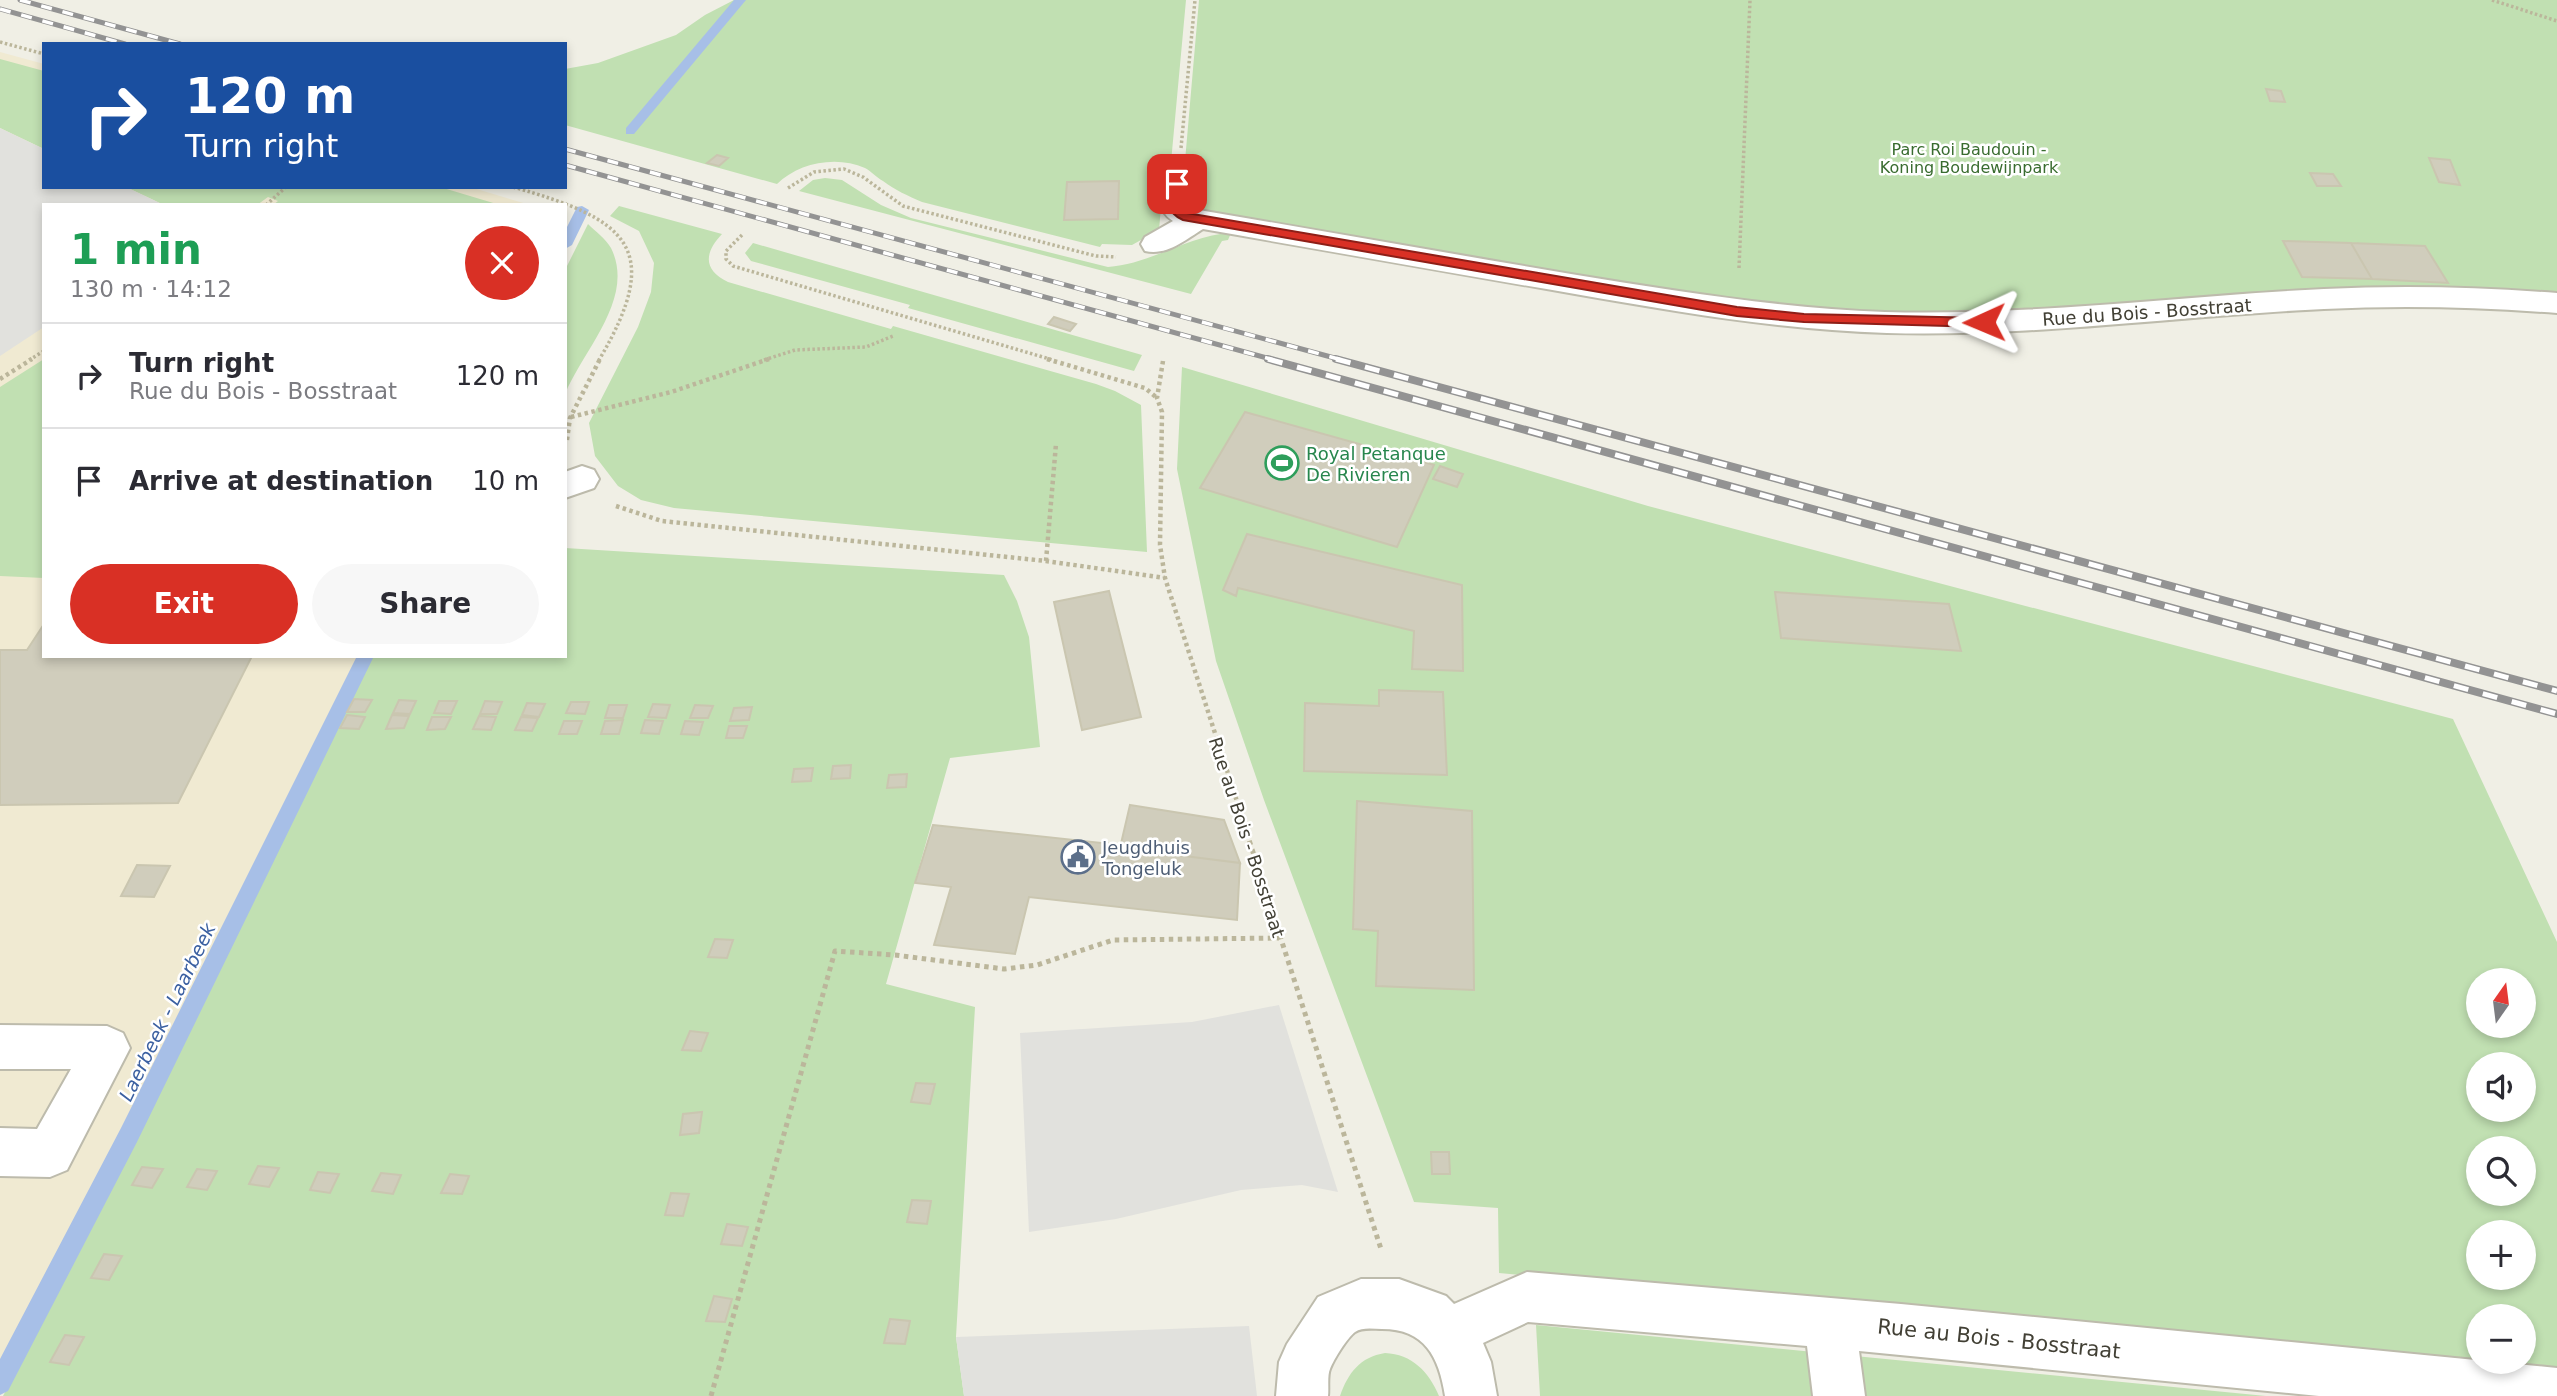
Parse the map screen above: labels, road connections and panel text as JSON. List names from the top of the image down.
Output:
{
  "streets": {
    "street": ["Rue du Bois - Bosstraat", "Rue au Bois - Bosstraat"]
  },
  "water": ["Laerbeek - Laarbeek"],
  "parks": ["Parc Roi Baudouin - Koning Boudewijnpark"],
  "places": {
    "sports": ["Royal Petanque De Rivieren"],
    "public building": ["Jeugdhuis Tongeluk"]
  },
  "north": "top",
  "page": {
    "turn": ["120 m", "Turn right"],
    "heading": ["1 min", "130 m · 14:12"],
    "list": [
      {
        "name": "Turn right",
        "note": "Rue du Bois - Bosstraat",
        "value": "120 m"
      },
      {
        "name": "Arrive at destination",
        "value": "10 m"
      }
    ],
    "buttons": ["Exit", "Share"],
    "map_buttons": ["+", "−"]
  }
}
